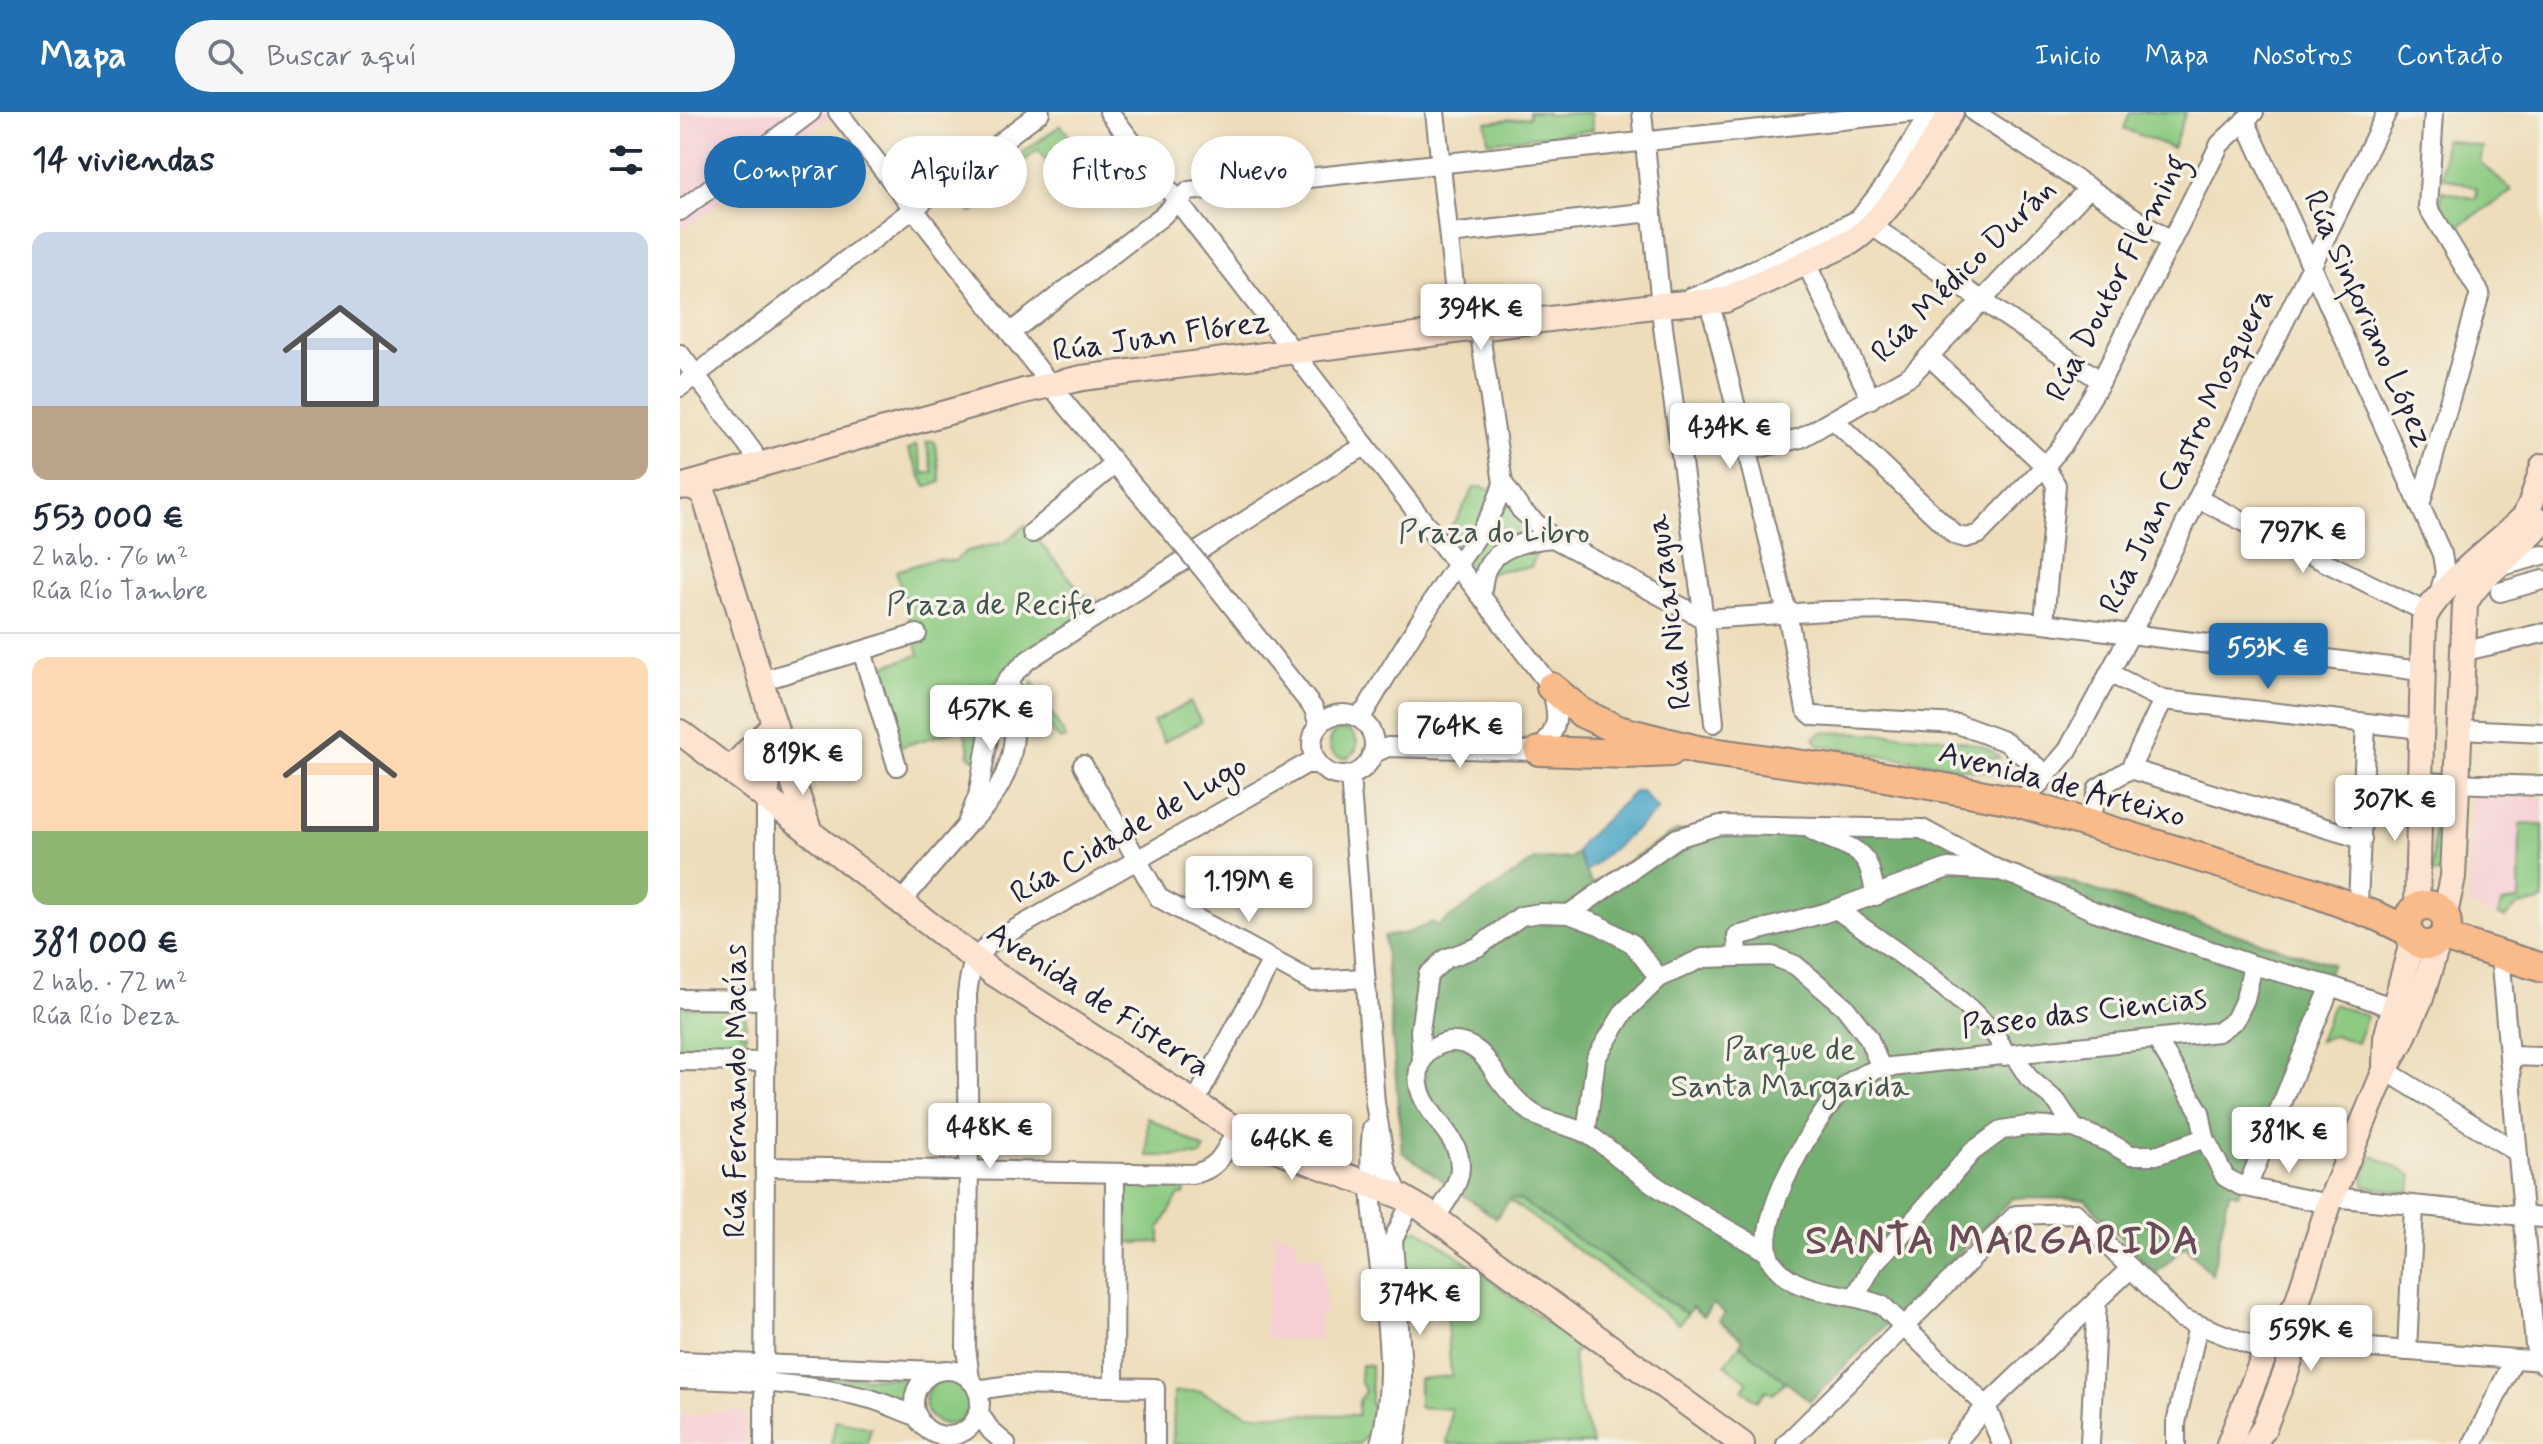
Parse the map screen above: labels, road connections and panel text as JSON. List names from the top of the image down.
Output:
{
  "streets": {
    "main road": ["Avenida de Arteixo"],
    "street": [
      "Rúa Médico Durán",
      "Rúa Doutor Fleming",
      "Rúa Sinforiano López",
      "Rúa Juan Flórez",
      "Rúa Juan Castro Mosquera",
      "Rúa Nicaragua",
      "Rúa Cidade de Lugo",
      "Avenida de Fisterra",
      "Paseo das Ciencias",
      "Rúa Fernando Macías"
    ]
  },
  "crossings": [
    ["Rúa Médico Durán", "Rúa Doutor Fleming"],
    ["Rúa Doutor Fleming", "Rúa Sinforiano López"],
    ["Rúa Sinforiano López", "Rúa Juan Castro Mosquera"],
    ["Rúa Juan Flórez", "Rúa Nicaragua"],
    ["Rúa Juan Flórez", "Avenida de Arteixo"],
    ["Rúa Juan Castro Mosquera", "Avenida de Arteixo"],
    ["Rúa Cidade de Lugo", "Avenida de Fisterra"],
    ["Avenida de Fisterra", "Rúa Fernando Macías"]
  ],
  "districts": ["SANTA MARGARIDA"],
  "parks": ["Praza do Libro", "Praza de Recife", "Parque de Santa Margarida"],
  "page": {
    "header": "Mapa",
    "search": "Buscar aquí",
    "nav": [
      "Inicio",
      "Mapa",
      "Nosotros",
      "Contacto"
    ],
    "heading": "14 viviendas",
    "chip": [
      "Comprar",
      "Alquilar",
      "Filtros",
      "Nuevo"
    ],
    "list": [
      {
        "name": "553 000 €",
        "note": "2 hab. · 76 m² · Rúa Río Tambre"
      },
      {
        "name": "381 000 €",
        "note": "2 hab. · 72 m² · Rúa Río Deza"
      }
    ],
    "price": [
      "394K €",
      "434K €",
      "797K €",
      "553K €",
      "457K €",
      "764K €",
      "819K €",
      "307K €",
      "1.19M €",
      "448K €",
      "381K €",
      "646K €",
      "374K €",
      "559K €"
    ]
  }
}
